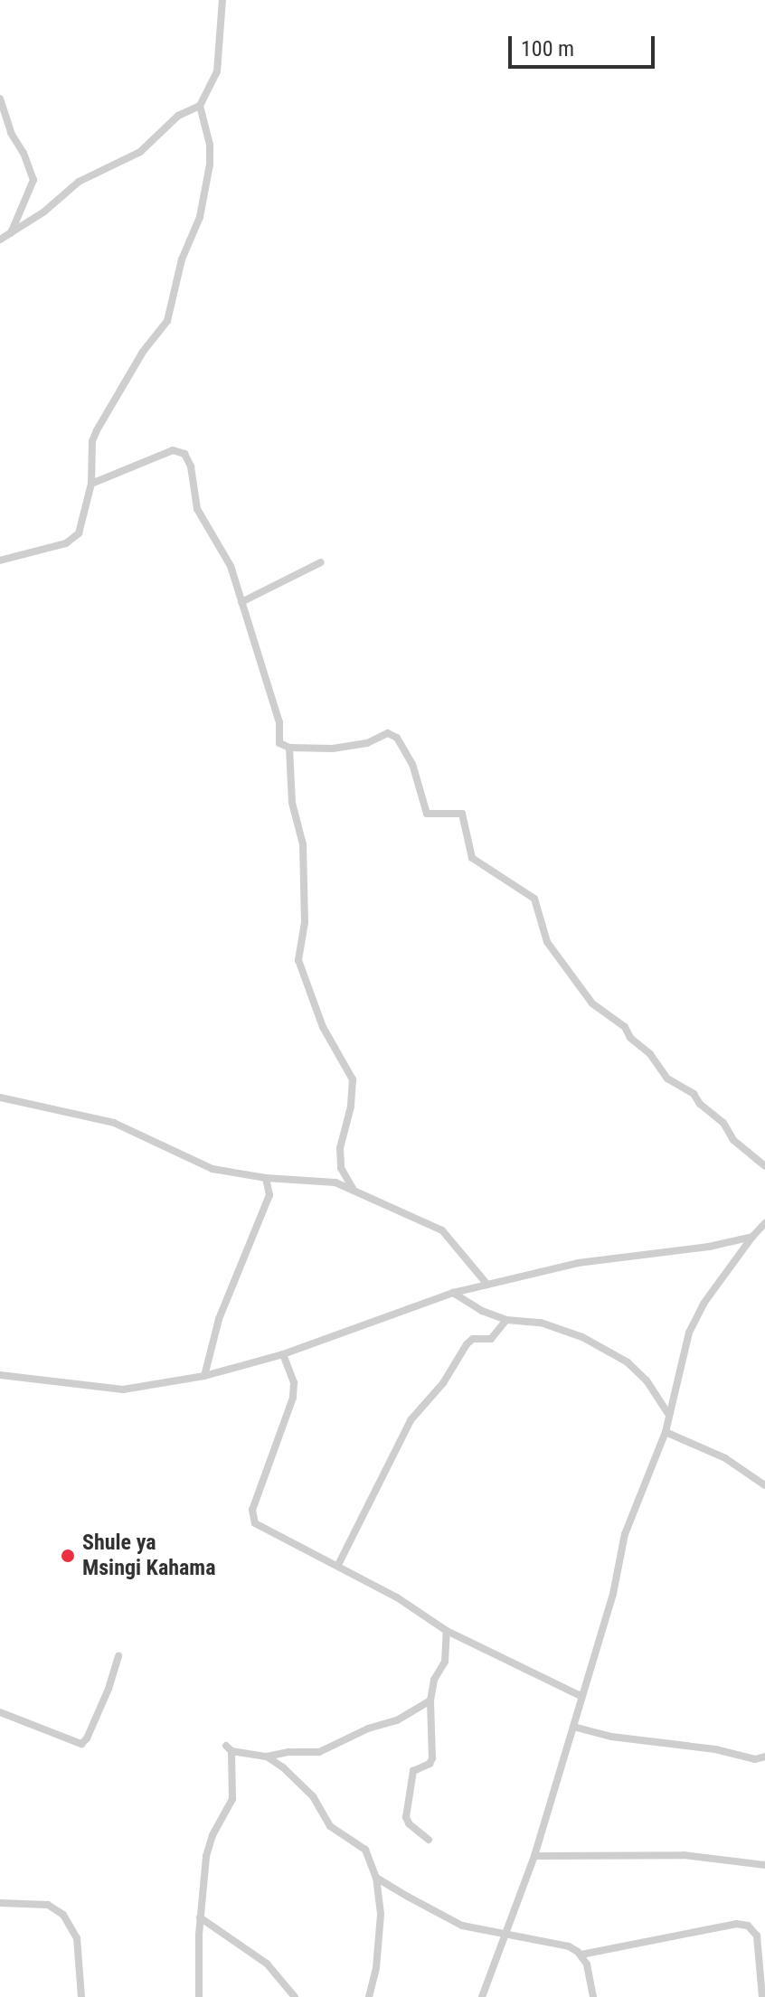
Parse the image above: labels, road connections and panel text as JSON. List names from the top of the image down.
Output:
{
  "places": ["Shule ya Msingi Kahama"],
  "scale_bar": "100 m"
}
